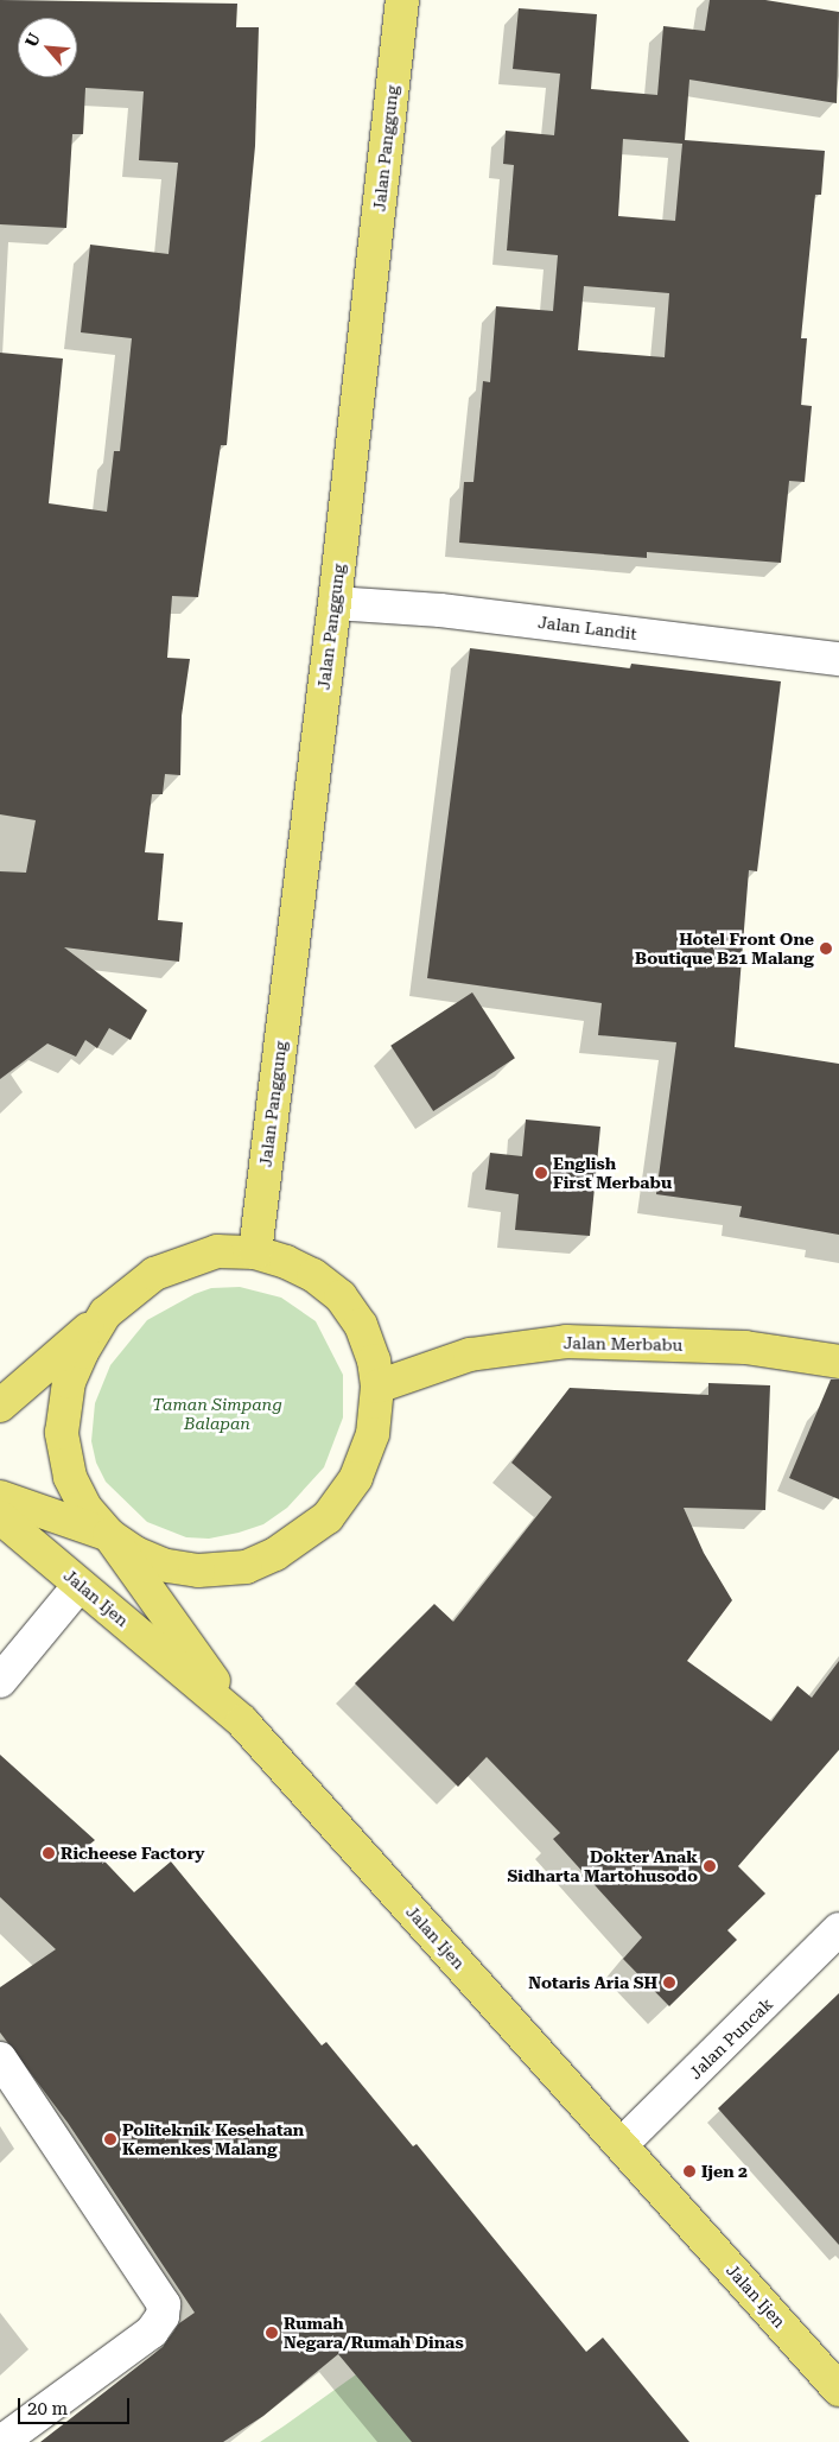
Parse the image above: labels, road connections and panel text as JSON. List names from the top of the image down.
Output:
{
  "streets": {
    "main road": ["Jalan Panggung", "Jalan Merbabu", "Jalan Ijen"],
    "street": ["Jalan Landit", "Jalan Puncak"]
  },
  "crossings": [
    ["Jalan Panggung", "Jalan Landit"],
    ["Jalan Ijen", "Jalan Puncak"]
  ],
  "parks": ["Taman Simpang Balapan"],
  "places": [
    "Hotel Front One Boutique B21 Malang",
    "English First Merbabu",
    "Richeese Factory",
    "Dokter Anak Sidharta Martohusodo",
    "Notaris Aria SH",
    "Politeknik Kesehatan Kemenkes Malang",
    "Ijen 2",
    "Rumah Negara/Rumah Dinas"
  ],
  "scale_bar": "20 m",
  "north": "top left"
}
